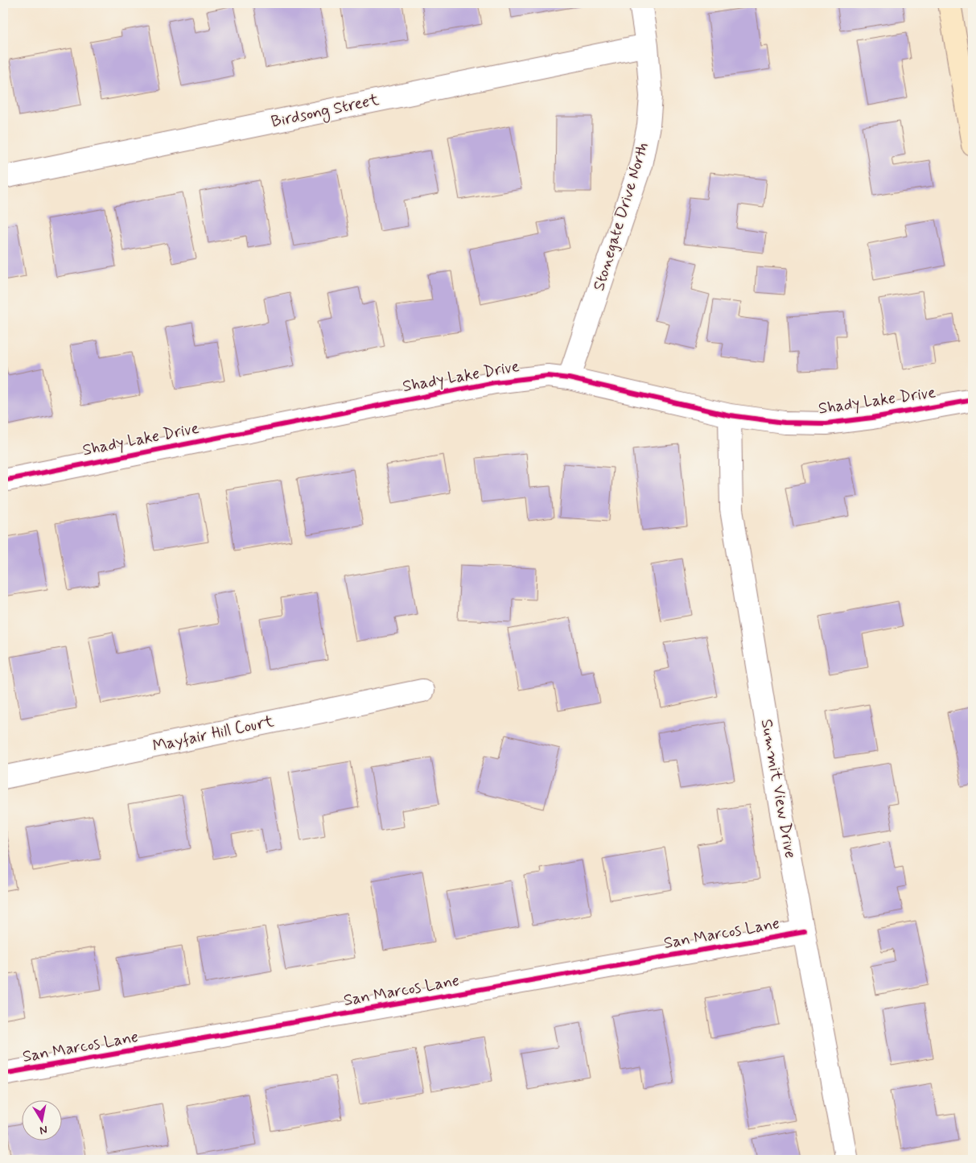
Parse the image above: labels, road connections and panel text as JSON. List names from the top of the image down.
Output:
{
  "streets": {
    "street": [
      "Birdsong Street",
      "Stonegate Drive North",
      "Shady Lake Drive",
      "Mayfair Hill Court",
      "Summit View Drive",
      "San Marcos Lane"
    ]
  },
  "crossings": [
    ["Birdsong Street", "Stonegate Drive North"],
    ["Stonegate Drive North", "Shady Lake Drive"],
    ["Shady Lake Drive", "Summit View Drive"],
    ["Summit View Drive", "San Marcos Lane"]
  ],
  "north": "bottom"
}
